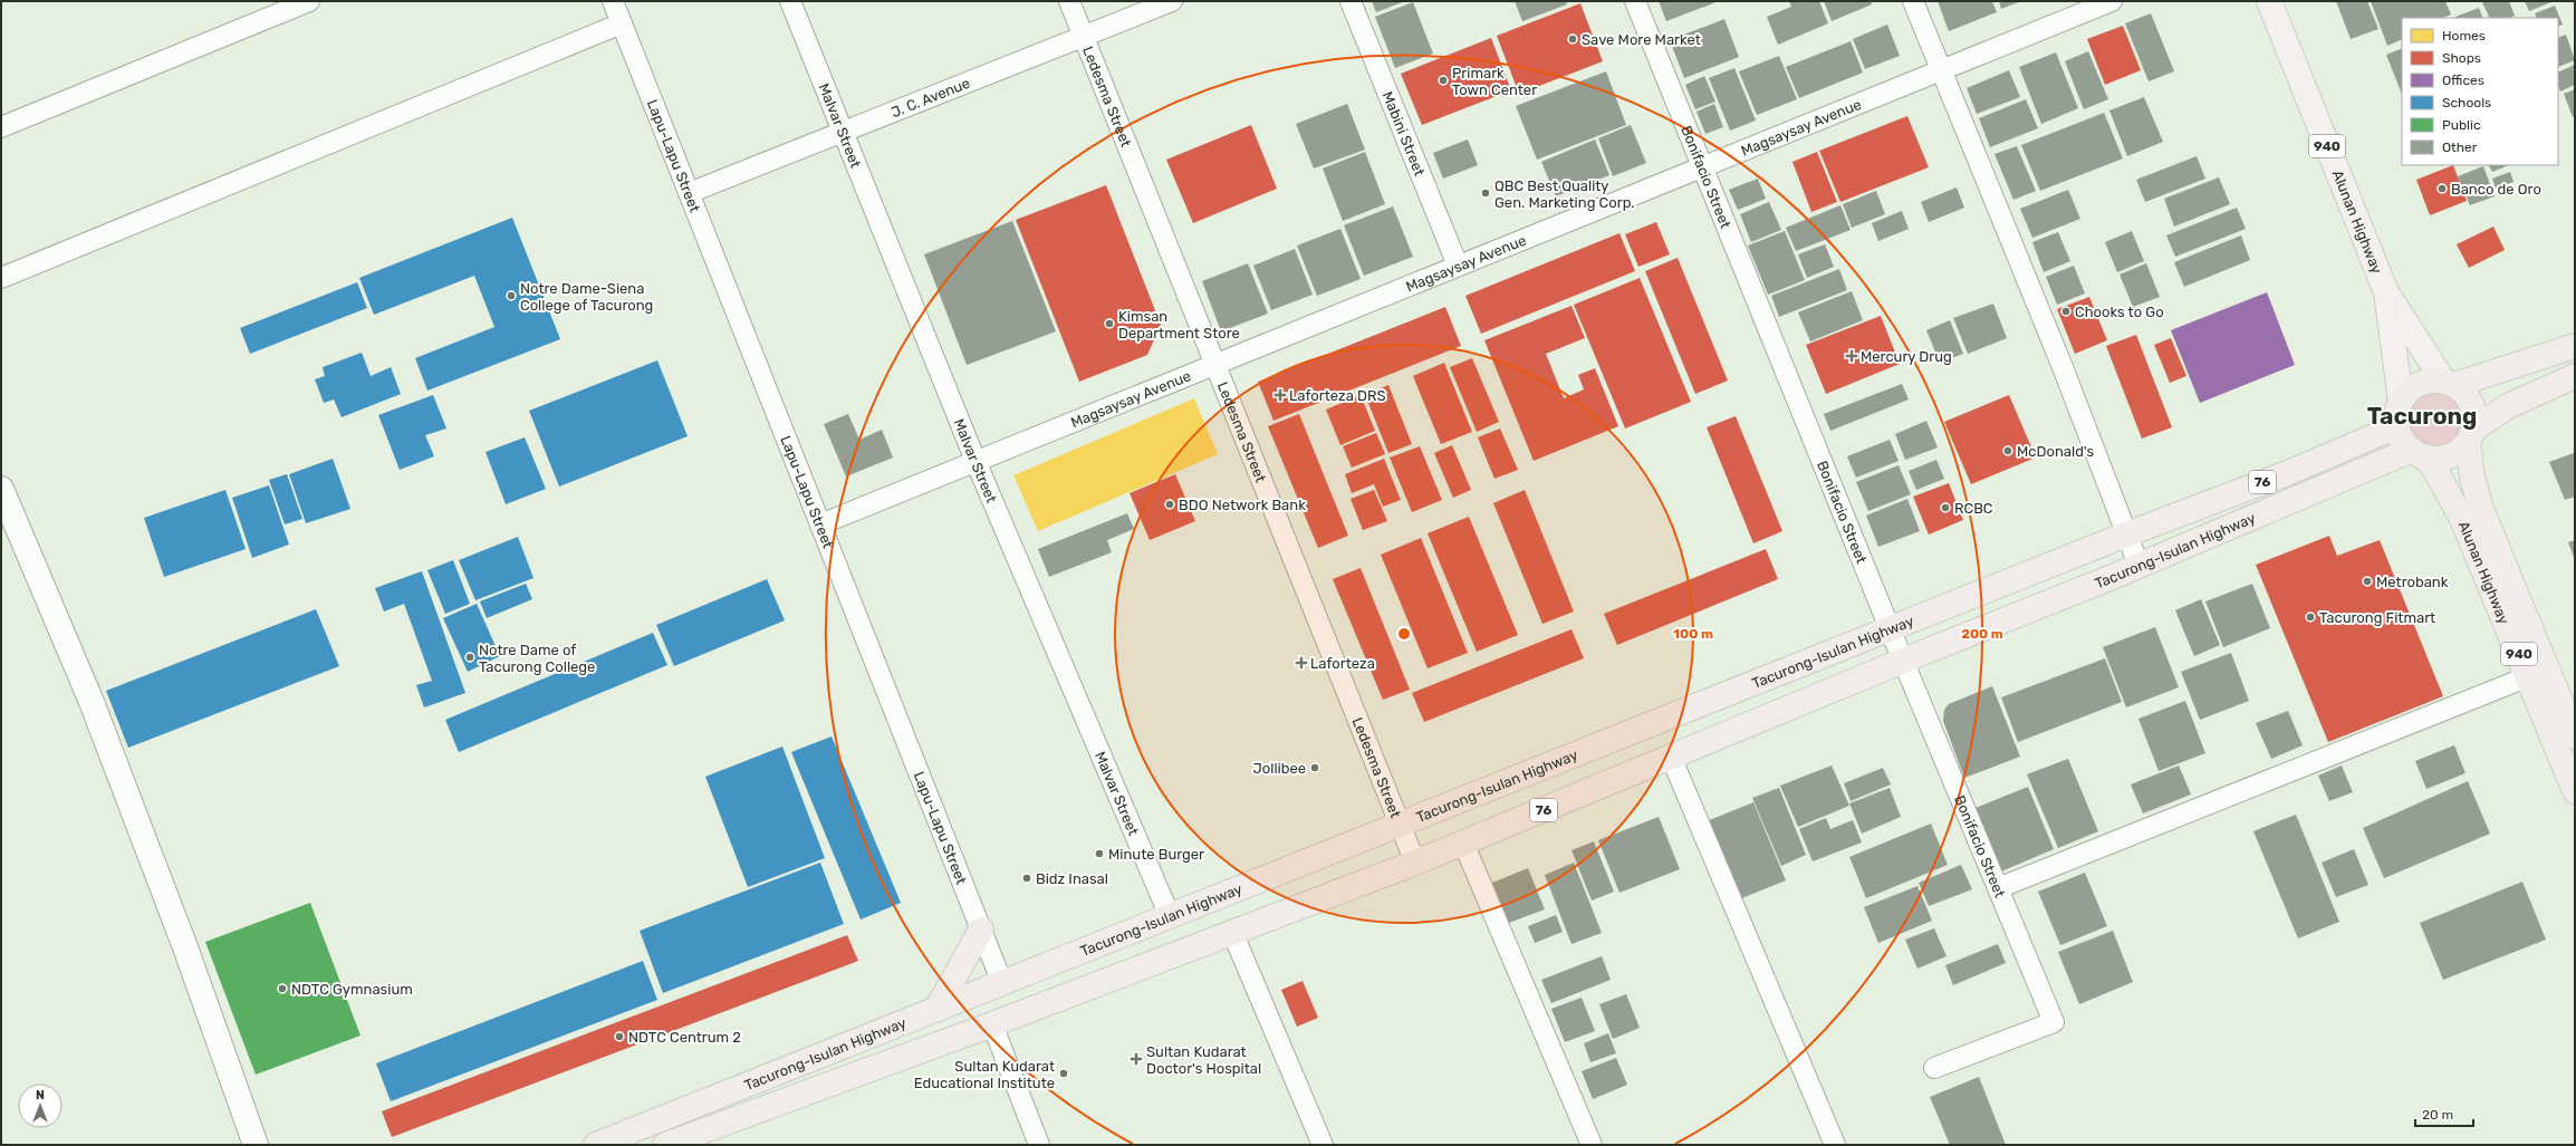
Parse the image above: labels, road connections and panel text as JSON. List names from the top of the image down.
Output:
{
  "streets": {
    "highway": [
      "940",
      "Alunan Highway",
      "76",
      "Tacurong-Isulan Highway"
    ],
    "street": [
      "Ledesma Street",
      "J. C. Avenue",
      "Malvar Street",
      "Magsaysay Avenue",
      "Mabini Street",
      "Lapu-Lapu Street",
      "Bonifacio Street"
    ]
  },
  "crossings": [
    ["Ledesma Street", "J. C. Avenue"],
    ["Ledesma Street", "Magsaysay Avenue"],
    ["Ledesma Street", "Tacurong-Isulan Highway"],
    ["J. C. Avenue", "Malvar Street"],
    ["J. C. Avenue", "Lapu-Lapu Street"],
    ["Malvar Street", "Magsaysay Avenue"],
    ["Malvar Street", "Tacurong-Isulan Highway"],
    ["Magsaysay Avenue", "Mabini Street"],
    ["Magsaysay Avenue", "Lapu-Lapu Street"],
    ["Magsaysay Avenue", "Bonifacio Street"],
    ["940", "Alunan Highway"],
    ["940", "Tacurong-Isulan Highway"],
    ["Lapu-Lapu Street", "Tacurong-Isulan Highway"],
    ["Bonifacio Street", "Tacurong-Isulan Highway"],
    ["Alunan Highway", "Tacurong-Isulan Highway"]
  ],
  "districts": ["Tacurong"],
  "places": {
    "other": [
      "Save More Market",
      "Primark Town Center",
      "Banco de Oro",
      "QBC Best Quality Gen. Marketing Corp.",
      "Notre Dame-Siena College of Tacurong",
      "Chooks to Go",
      "Kimsan Department Store",
      "McDonald's",
      "BDO Network Bank",
      "RCBC",
      "Metrobank",
      "Tacurong Fitmart",
      "Notre Dame of Tacurong College",
      "Jollibee",
      "Minute Burger",
      "Bidz Inasal",
      "NDTC Gymnasium",
      "NDTC Centrum 2",
      "Sultan Kudarat Educational Institute"
    ],
    "health": [
      "Mercury Drug",
      "Laforteza DRS",
      "Laforteza",
      "Sultan Kudarat Doctor's Hospital"
    ]
  },
  "legend": [
    "Homes",
    "Shops",
    "Offices",
    "Schools",
    "Public",
    "Other"
  ],
  "scale_bar": "20 m",
  "north": "top",
  "rings": ["100 m", "200 m"]
}
